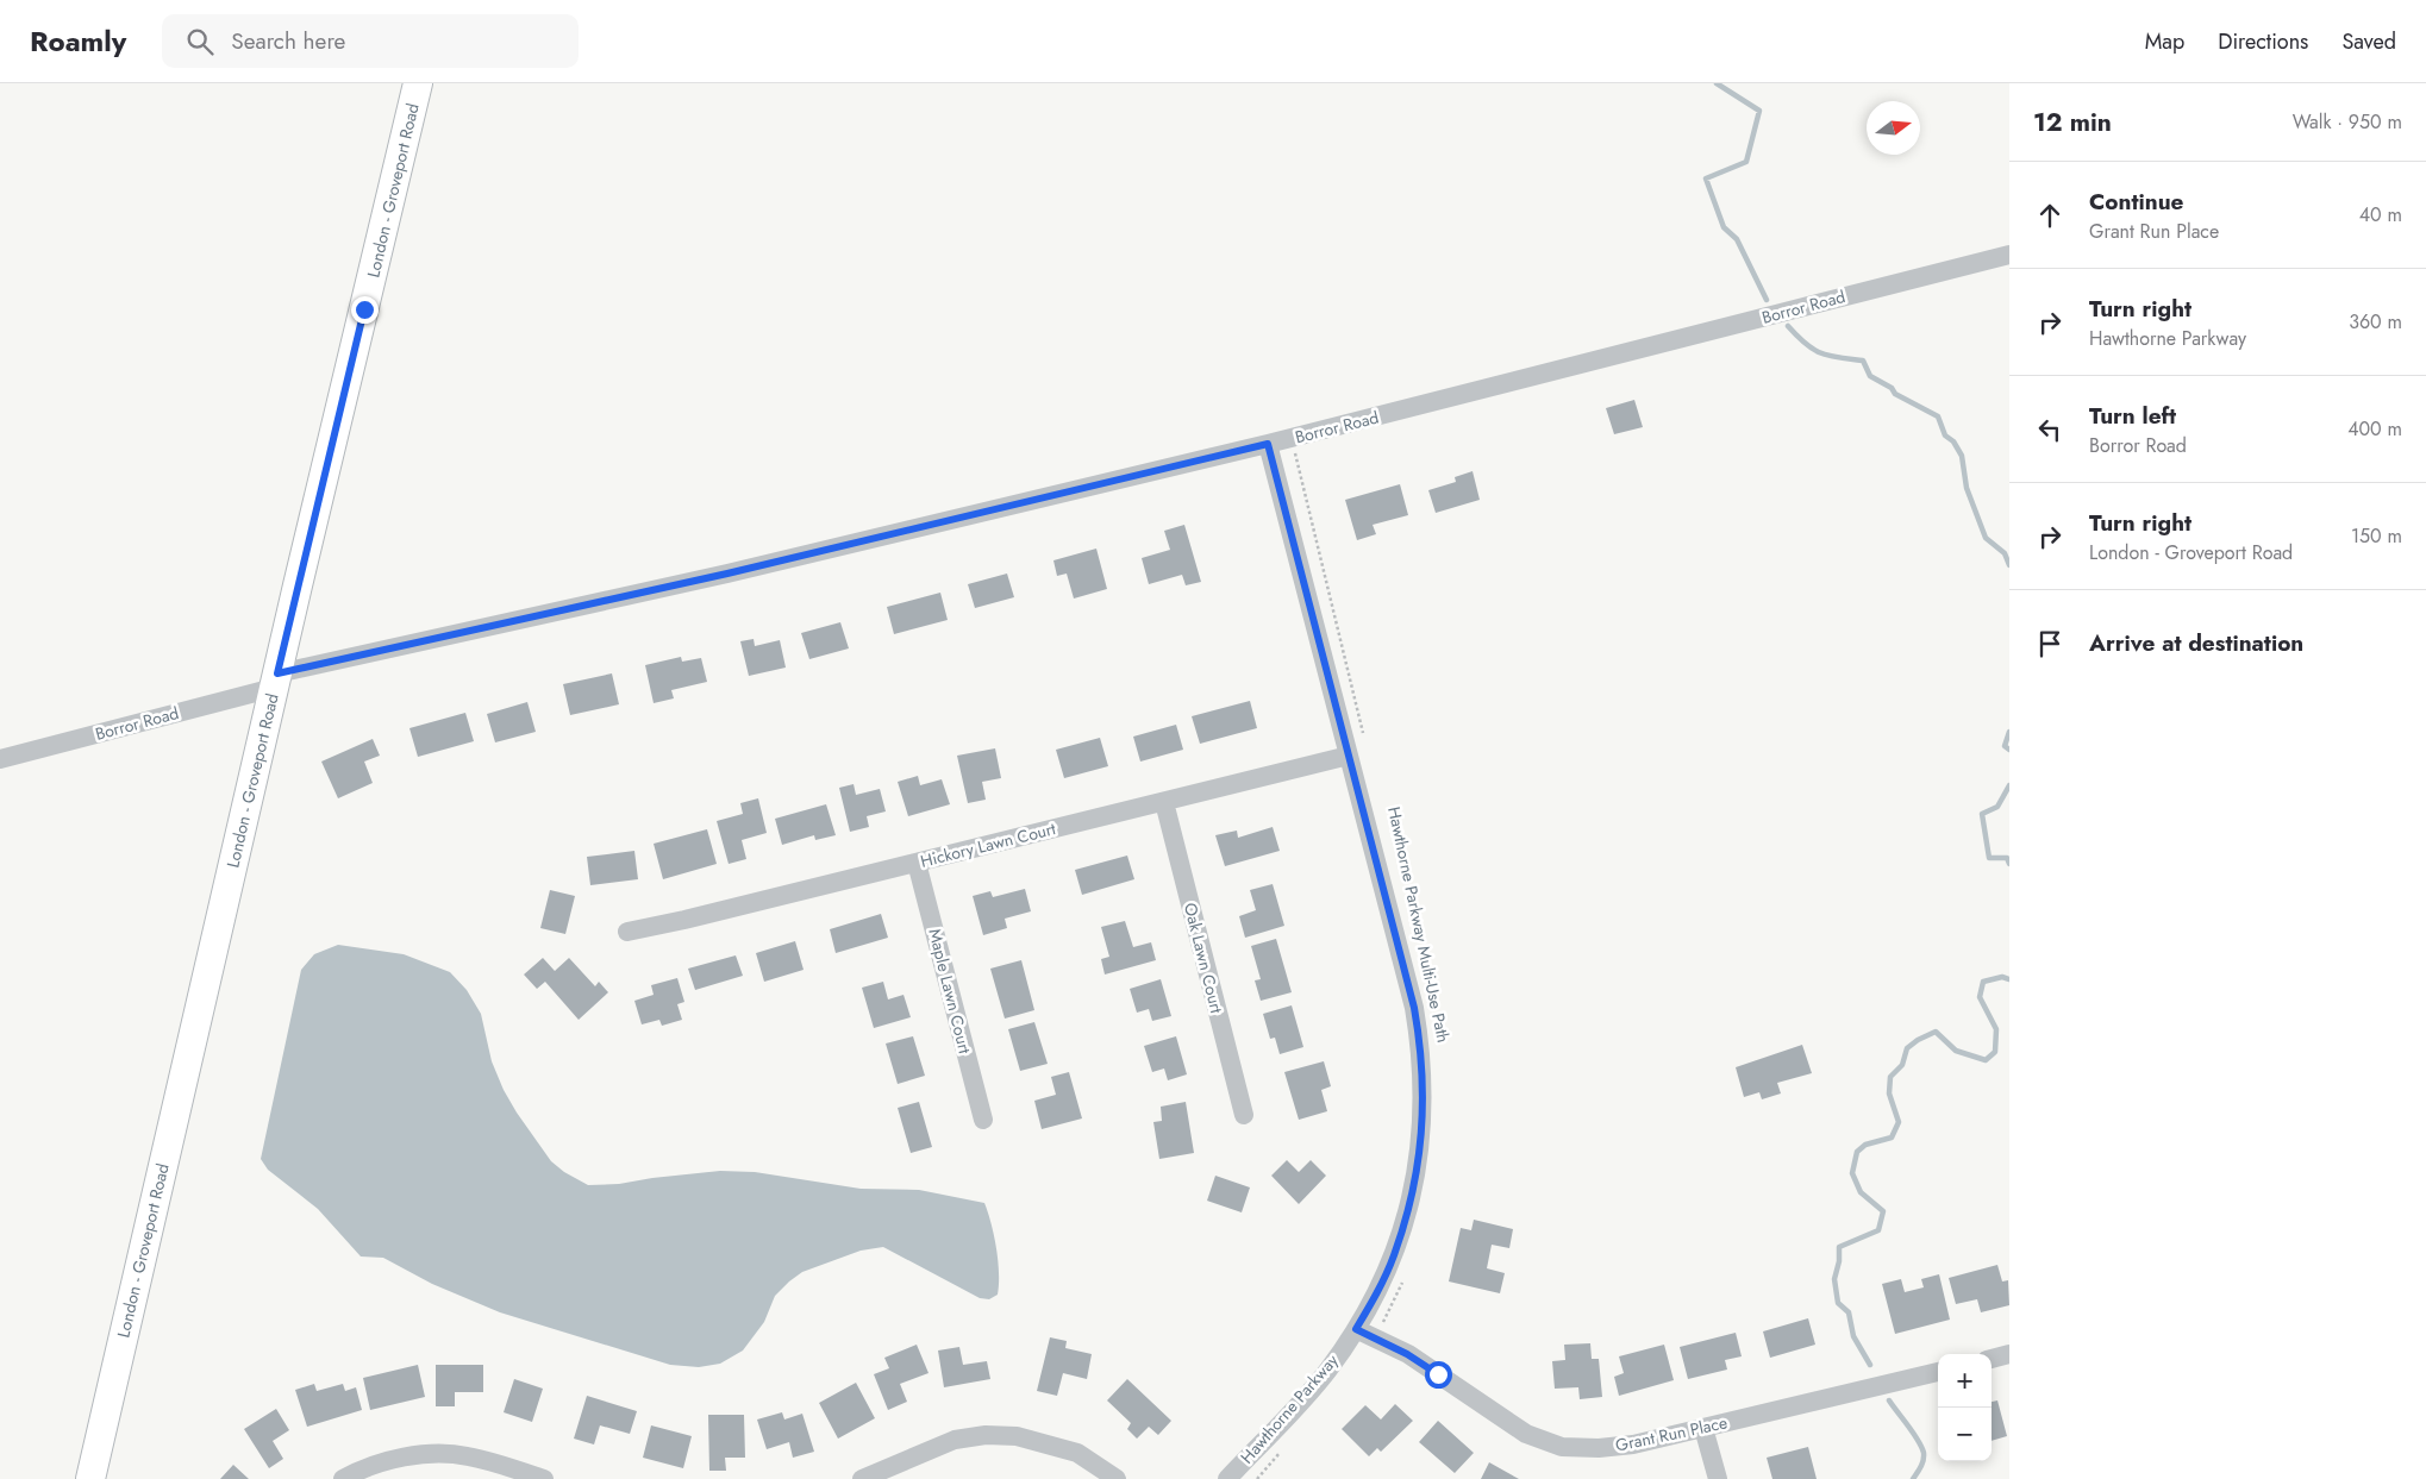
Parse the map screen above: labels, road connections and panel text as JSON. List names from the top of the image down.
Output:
{
  "streets": {
    "main road": ["London - Groveport Road"],
    "street": [
      "Borror Road",
      "Hickory Lawn Court",
      "Oak Lawn Court",
      "Maple Lawn Court",
      "Hawthorne Parkway",
      "Grant Run Place"
    ]
  },
  "crossings": [
    ["London - Groveport Road", "Borror Road"],
    ["Borror Road", "Hawthorne Parkway"],
    ["Hickory Lawn Court", "Oak Lawn Court"],
    ["Hickory Lawn Court", "Maple Lawn Court"],
    ["Hickory Lawn Court", "Hawthorne Parkway"],
    ["Hawthorne Parkway", "Grant Run Place"]
  ],
  "north": "right",
  "page": {
    "header": "Roamly",
    "search": "Search here",
    "nav": ["Map", "Directions", "Saved"],
    "heading": ["12 min", "Walk · 950 m"],
    "list": [
      ["Continue", "Grant Run Place", "40 m"],
      ["Turn right", "Hawthorne Parkway", "360 m"],
      ["Turn left", "Borror Road", "400 m"],
      ["Turn right", "London - Groveport Road", "150 m"],
      "Arrive at destination"
    ],
    "map_buttons": ["+", "−"]
  }
}
